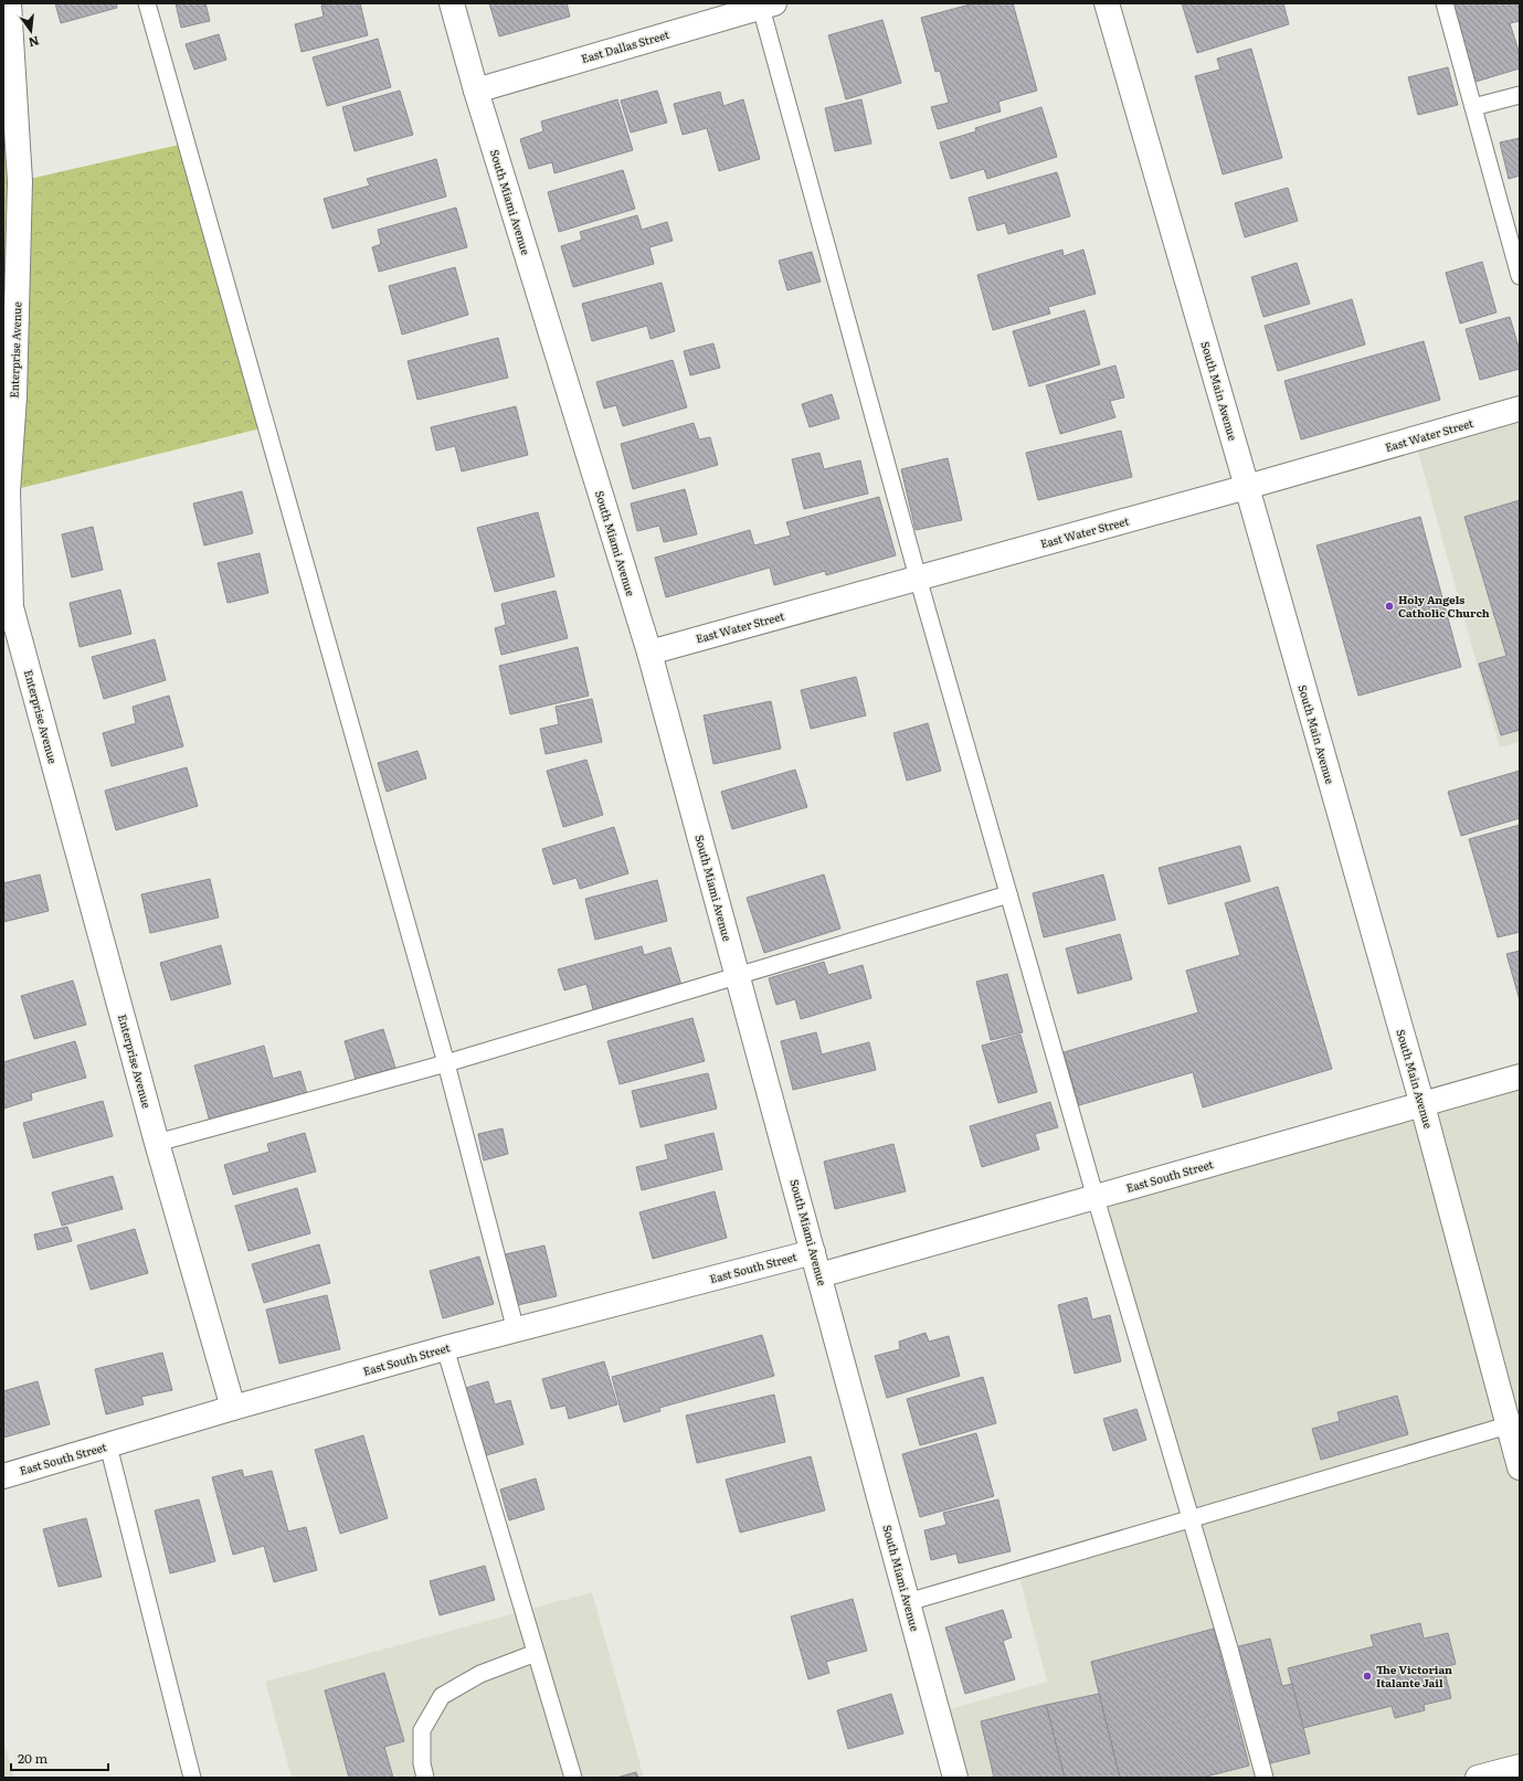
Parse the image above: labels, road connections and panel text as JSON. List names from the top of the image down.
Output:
{
  "streets": {
    "street": [
      "East Dallas Street",
      "South Miami Avenue",
      "Enterprise Avenue",
      "South Main Avenue",
      "East Water Street",
      "East South Street"
    ]
  },
  "crossings": [
    ["East Dallas Street", "South Miami Avenue"],
    ["South Miami Avenue", "East Water Street"],
    ["South Miami Avenue", "East South Street"],
    ["Enterprise Avenue", "East South Street"],
    ["South Main Avenue", "East Water Street"],
    ["South Main Avenue", "East South Street"]
  ],
  "places": ["Holy Angels Catholic Church", "The Victorian Italante Jail"],
  "scale_bar": "20 m",
  "north": "bottom"
}
